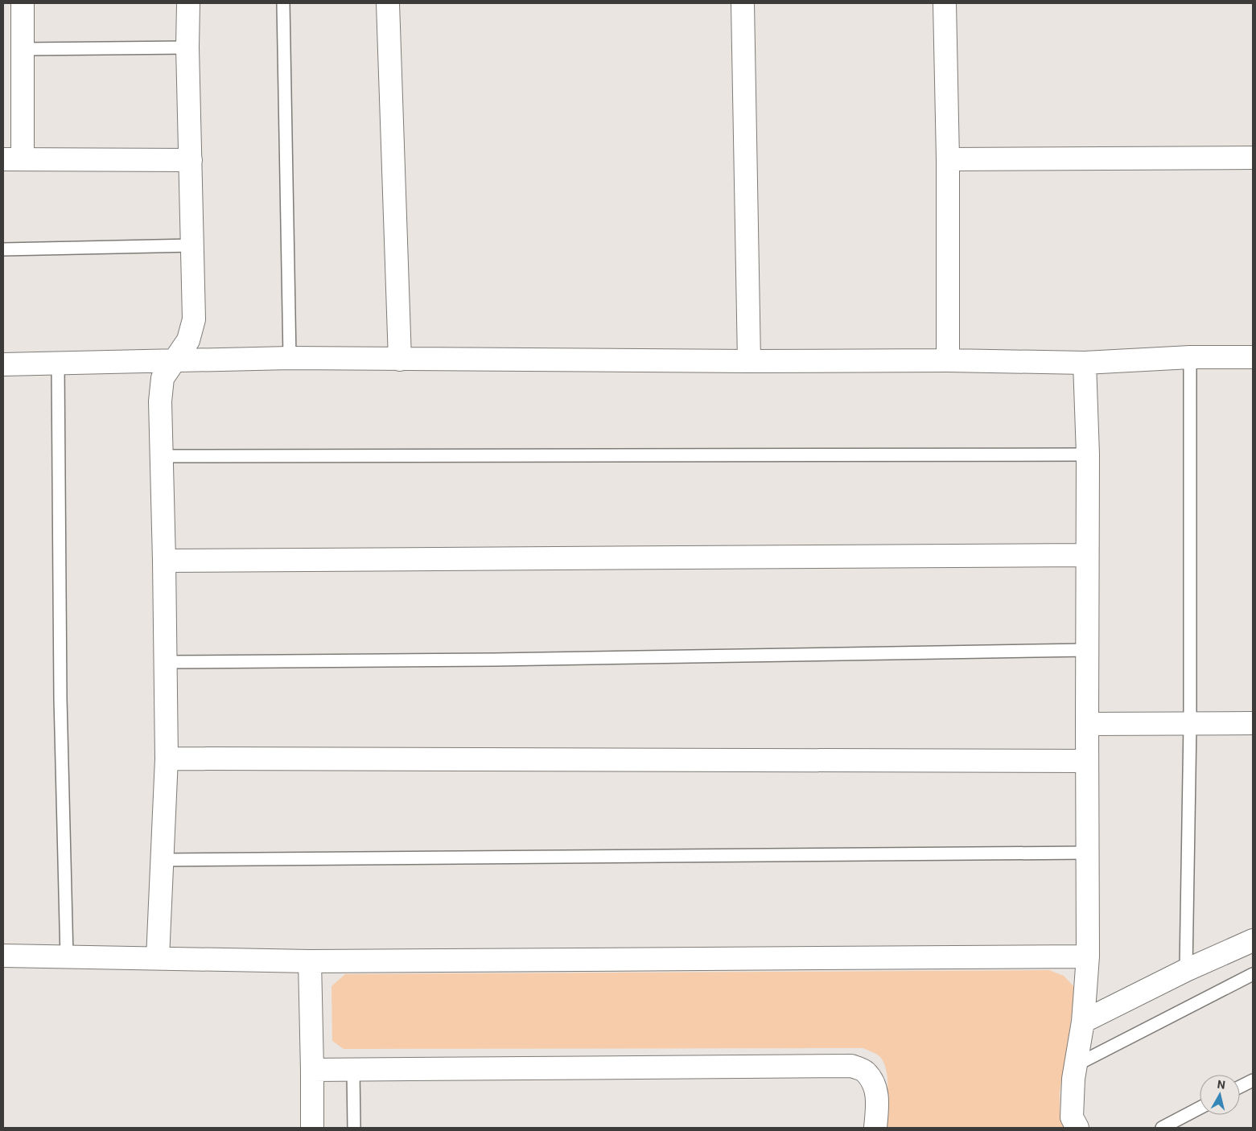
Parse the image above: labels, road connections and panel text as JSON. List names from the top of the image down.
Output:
{
  "north": "top"
}
